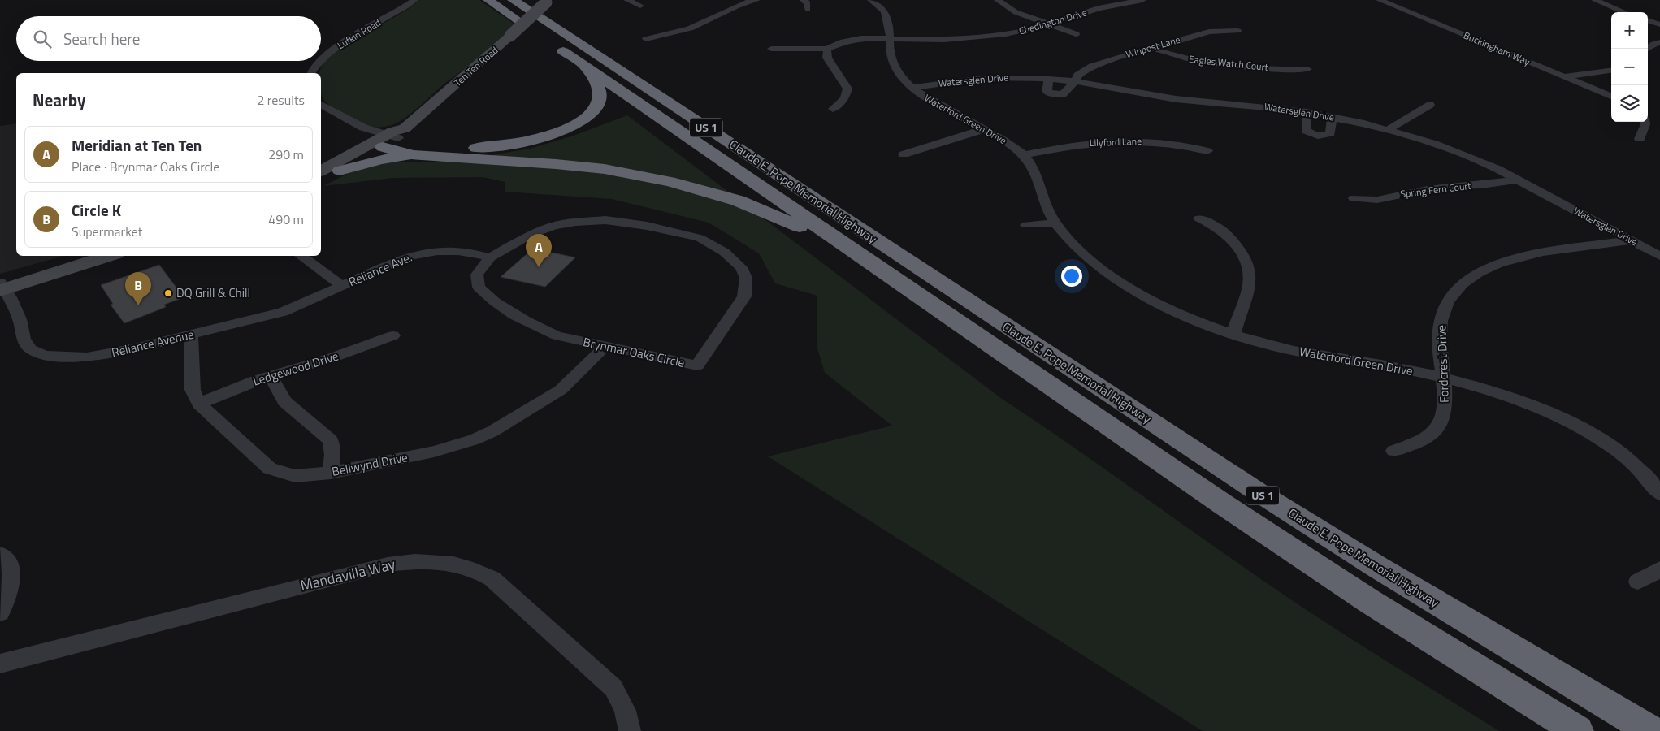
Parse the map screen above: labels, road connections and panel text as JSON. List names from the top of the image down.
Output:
{
  "streets": {
    "highway": ["US 1", "Claude E. Pope Memorial Highway"],
    "main road": ["Ten Ten Road"],
    "street": [
      "Chedington Drive",
      "Lufkin Road",
      "Winpost Lane",
      "Buckingham Way",
      "Eagles Watch Court",
      "Watersglen Drive",
      "Waterford Green Drive",
      "Lilyford Lane",
      "Spring Fern Court",
      "Reliance Ave.",
      "Reliance Avenue",
      "Brynmar Oaks Circle",
      "Fordcrest Drive",
      "Ledgewood Drive",
      "Bellwynd Drive",
      "Mandavilla Way"
    ]
  },
  "crossings": [
    ["Chedington Drive", "Waterford Green Drive"],
    ["Winpost Lane", "Eagles Watch Court"],
    ["Winpost Lane", "Watersglen Drive"],
    ["Watersglen Drive", "Waterford Green Drive"],
    ["Watersglen Drive", "Spring Fern Court"],
    ["Watersglen Drive", "Fordcrest Drive"],
    ["Waterford Green Drive", "Lilyford Lane"],
    ["Waterford Green Drive", "Fordcrest Drive"],
    ["Reliance Ave.", "Reliance Avenue"],
    ["Reliance Ave.", "Brynmar Oaks Circle"],
    ["Reliance Avenue", "Bellwynd Drive"],
    ["Brynmar Oaks Circle", "Bellwynd Drive"],
    ["Ledgewood Drive", "Bellwynd Drive"]
  ],
  "places": ["DQ Grill & Chill"],
  "page": {
    "map_buttons": ["+", "−"],
    "search": "Search here",
    "heading": ["Nearby", "2 results"],
    "list": [
      {
        "mark": "A",
        "name": "Meridian at Ten Ten",
        "note": "Place · Brynmar Oaks Circle",
        "value": "290 m"
      },
      {
        "mark": "B",
        "name": "Circle K",
        "note": "Supermarket",
        "value": "490 m"
      }
    ],
    "pins": ["A", "B"]
  }
}
